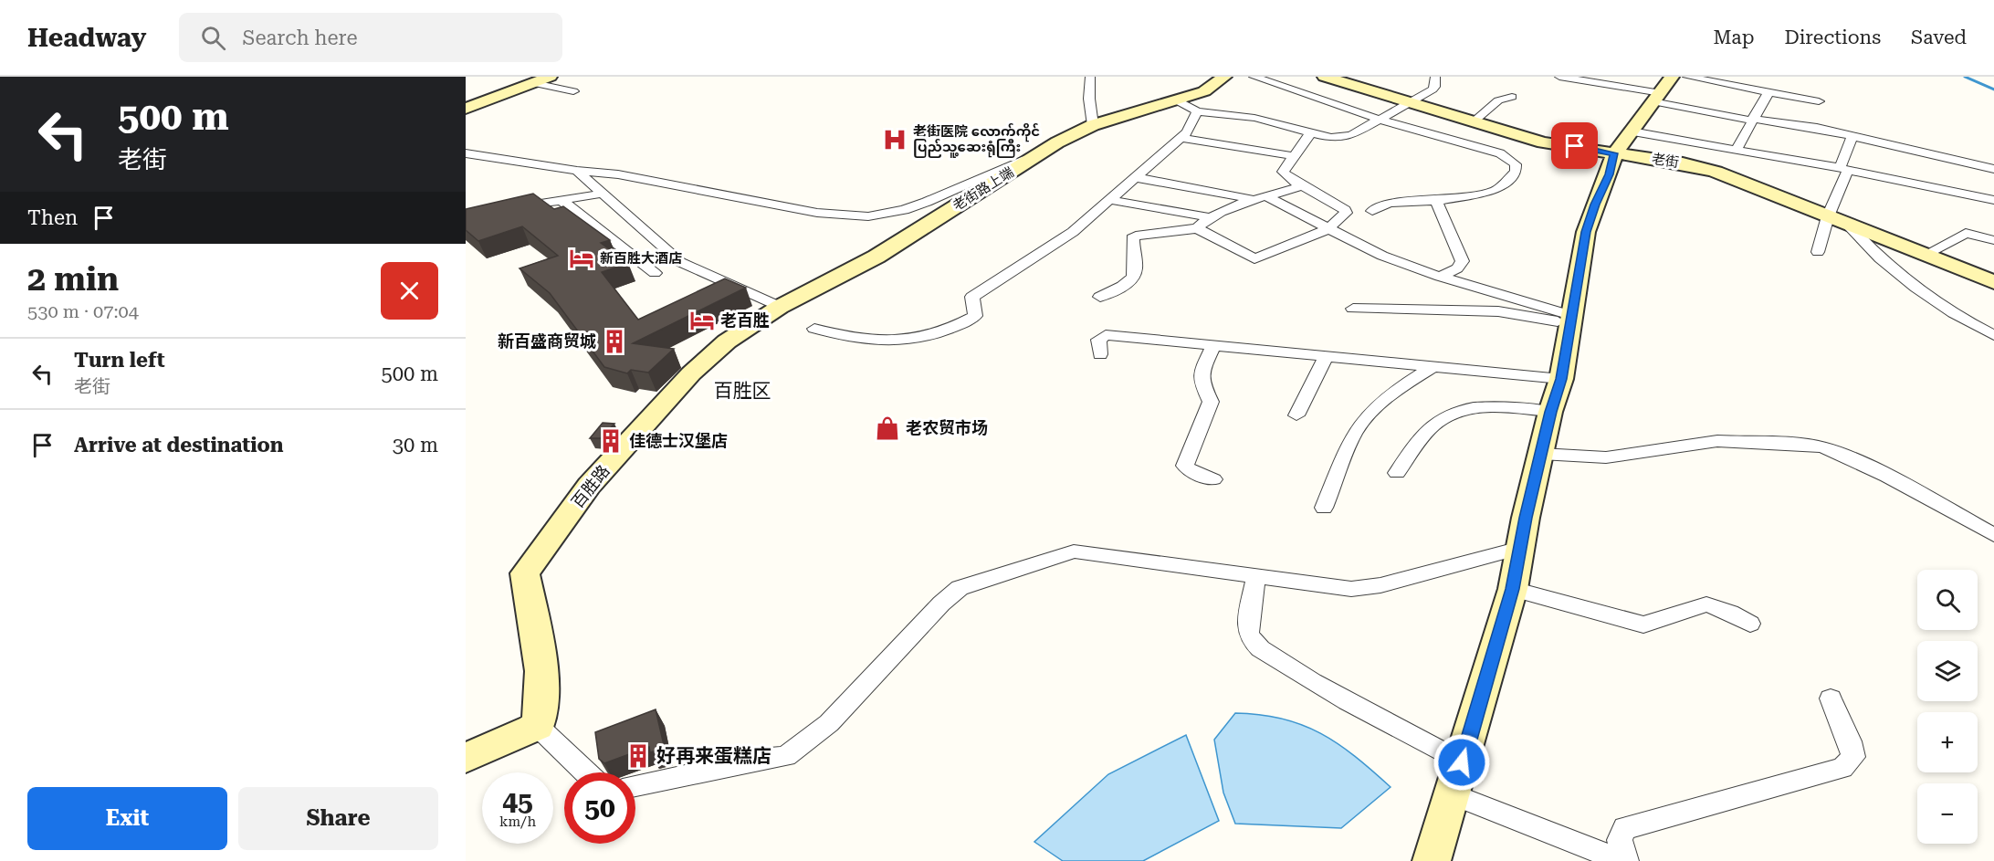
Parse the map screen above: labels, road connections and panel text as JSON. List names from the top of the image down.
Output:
{
  "streets": {
    "main road": ["老街", "老街路上端", "百胜路"]
  },
  "crossings": [
    ["老街路上端", "百胜路"]
  ],
  "districts": ["百胜区"],
  "places": {
    "hospital": ["老街医院 လောက်ကိုင် ပြည်သူ့ဆေးရုံကြီး"],
    "hotel": ["新百胜大酒店", "老百胜"],
    "building": ["新百盛商贸城", "佳德士汉堡店", "好再来蛋糕店"],
    "shop": ["老农贸市场"]
  },
  "page": {
    "header": "Headway",
    "search": "Search here",
    "nav": ["Map", "Directions", "Saved"],
    "turn": ["500 m", "老街"],
    "then": "Then",
    "heading": ["2 min", "530 m · 07:04"],
    "list": [
      {
        "name": "Turn left",
        "note": "老街",
        "value": "500 m"
      },
      {
        "name": "Arrive at destination",
        "value": "30 m"
      }
    ],
    "map_buttons": ["+", "−"],
    "speed": "45 km/h",
    "limit": "50",
    "buttons": ["Exit", "Share"]
  }
}
